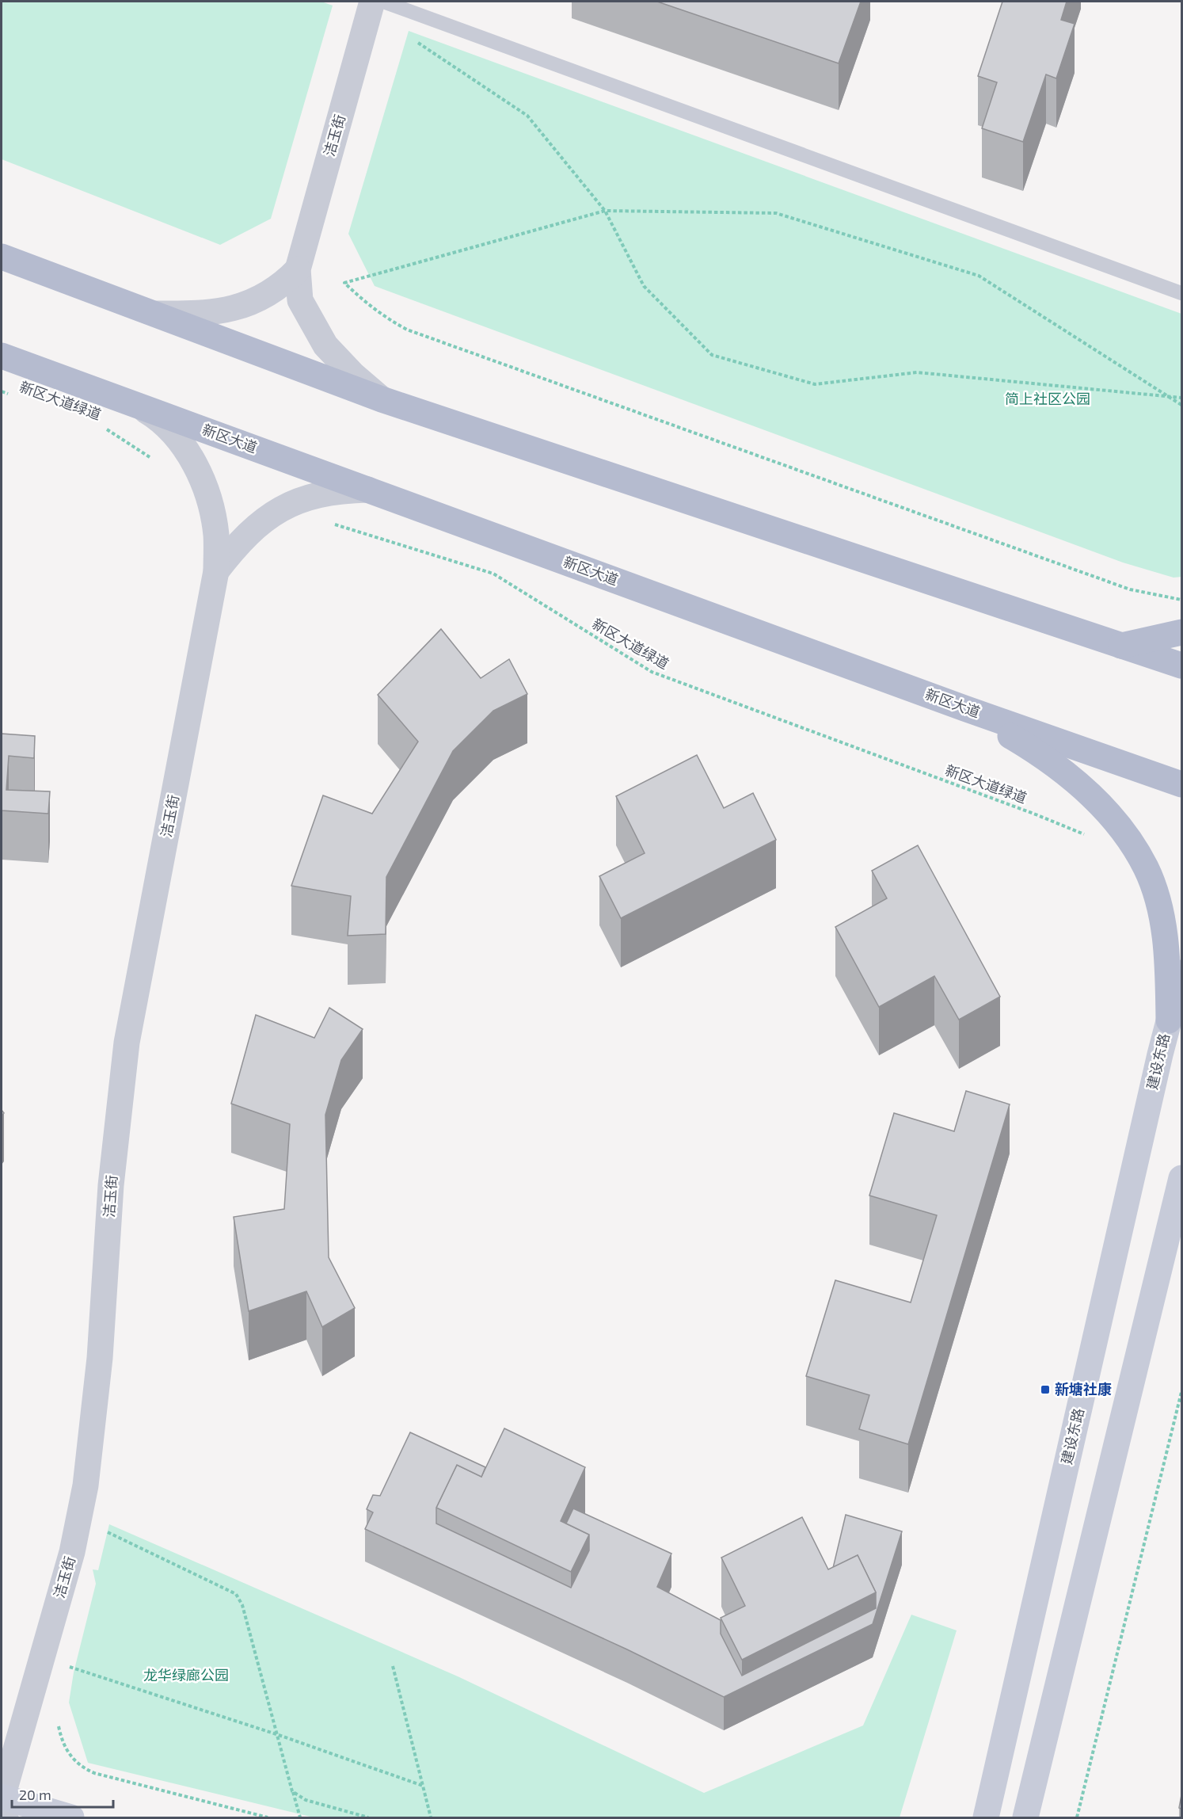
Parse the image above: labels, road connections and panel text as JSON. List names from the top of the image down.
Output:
{
  "streets": {
    "main road": ["新区大道", "建设东路"],
    "street": ["洁玉街"],
    "path": ["新区大道绿道"]
  },
  "crossings": [
    ["洁玉街", "新区大道"]
  ],
  "parks": ["简上社区公园", "龙华绿廊公园"],
  "places": {
    "transit": ["新塘社康"]
  },
  "scale_bar": "20 m"
}
